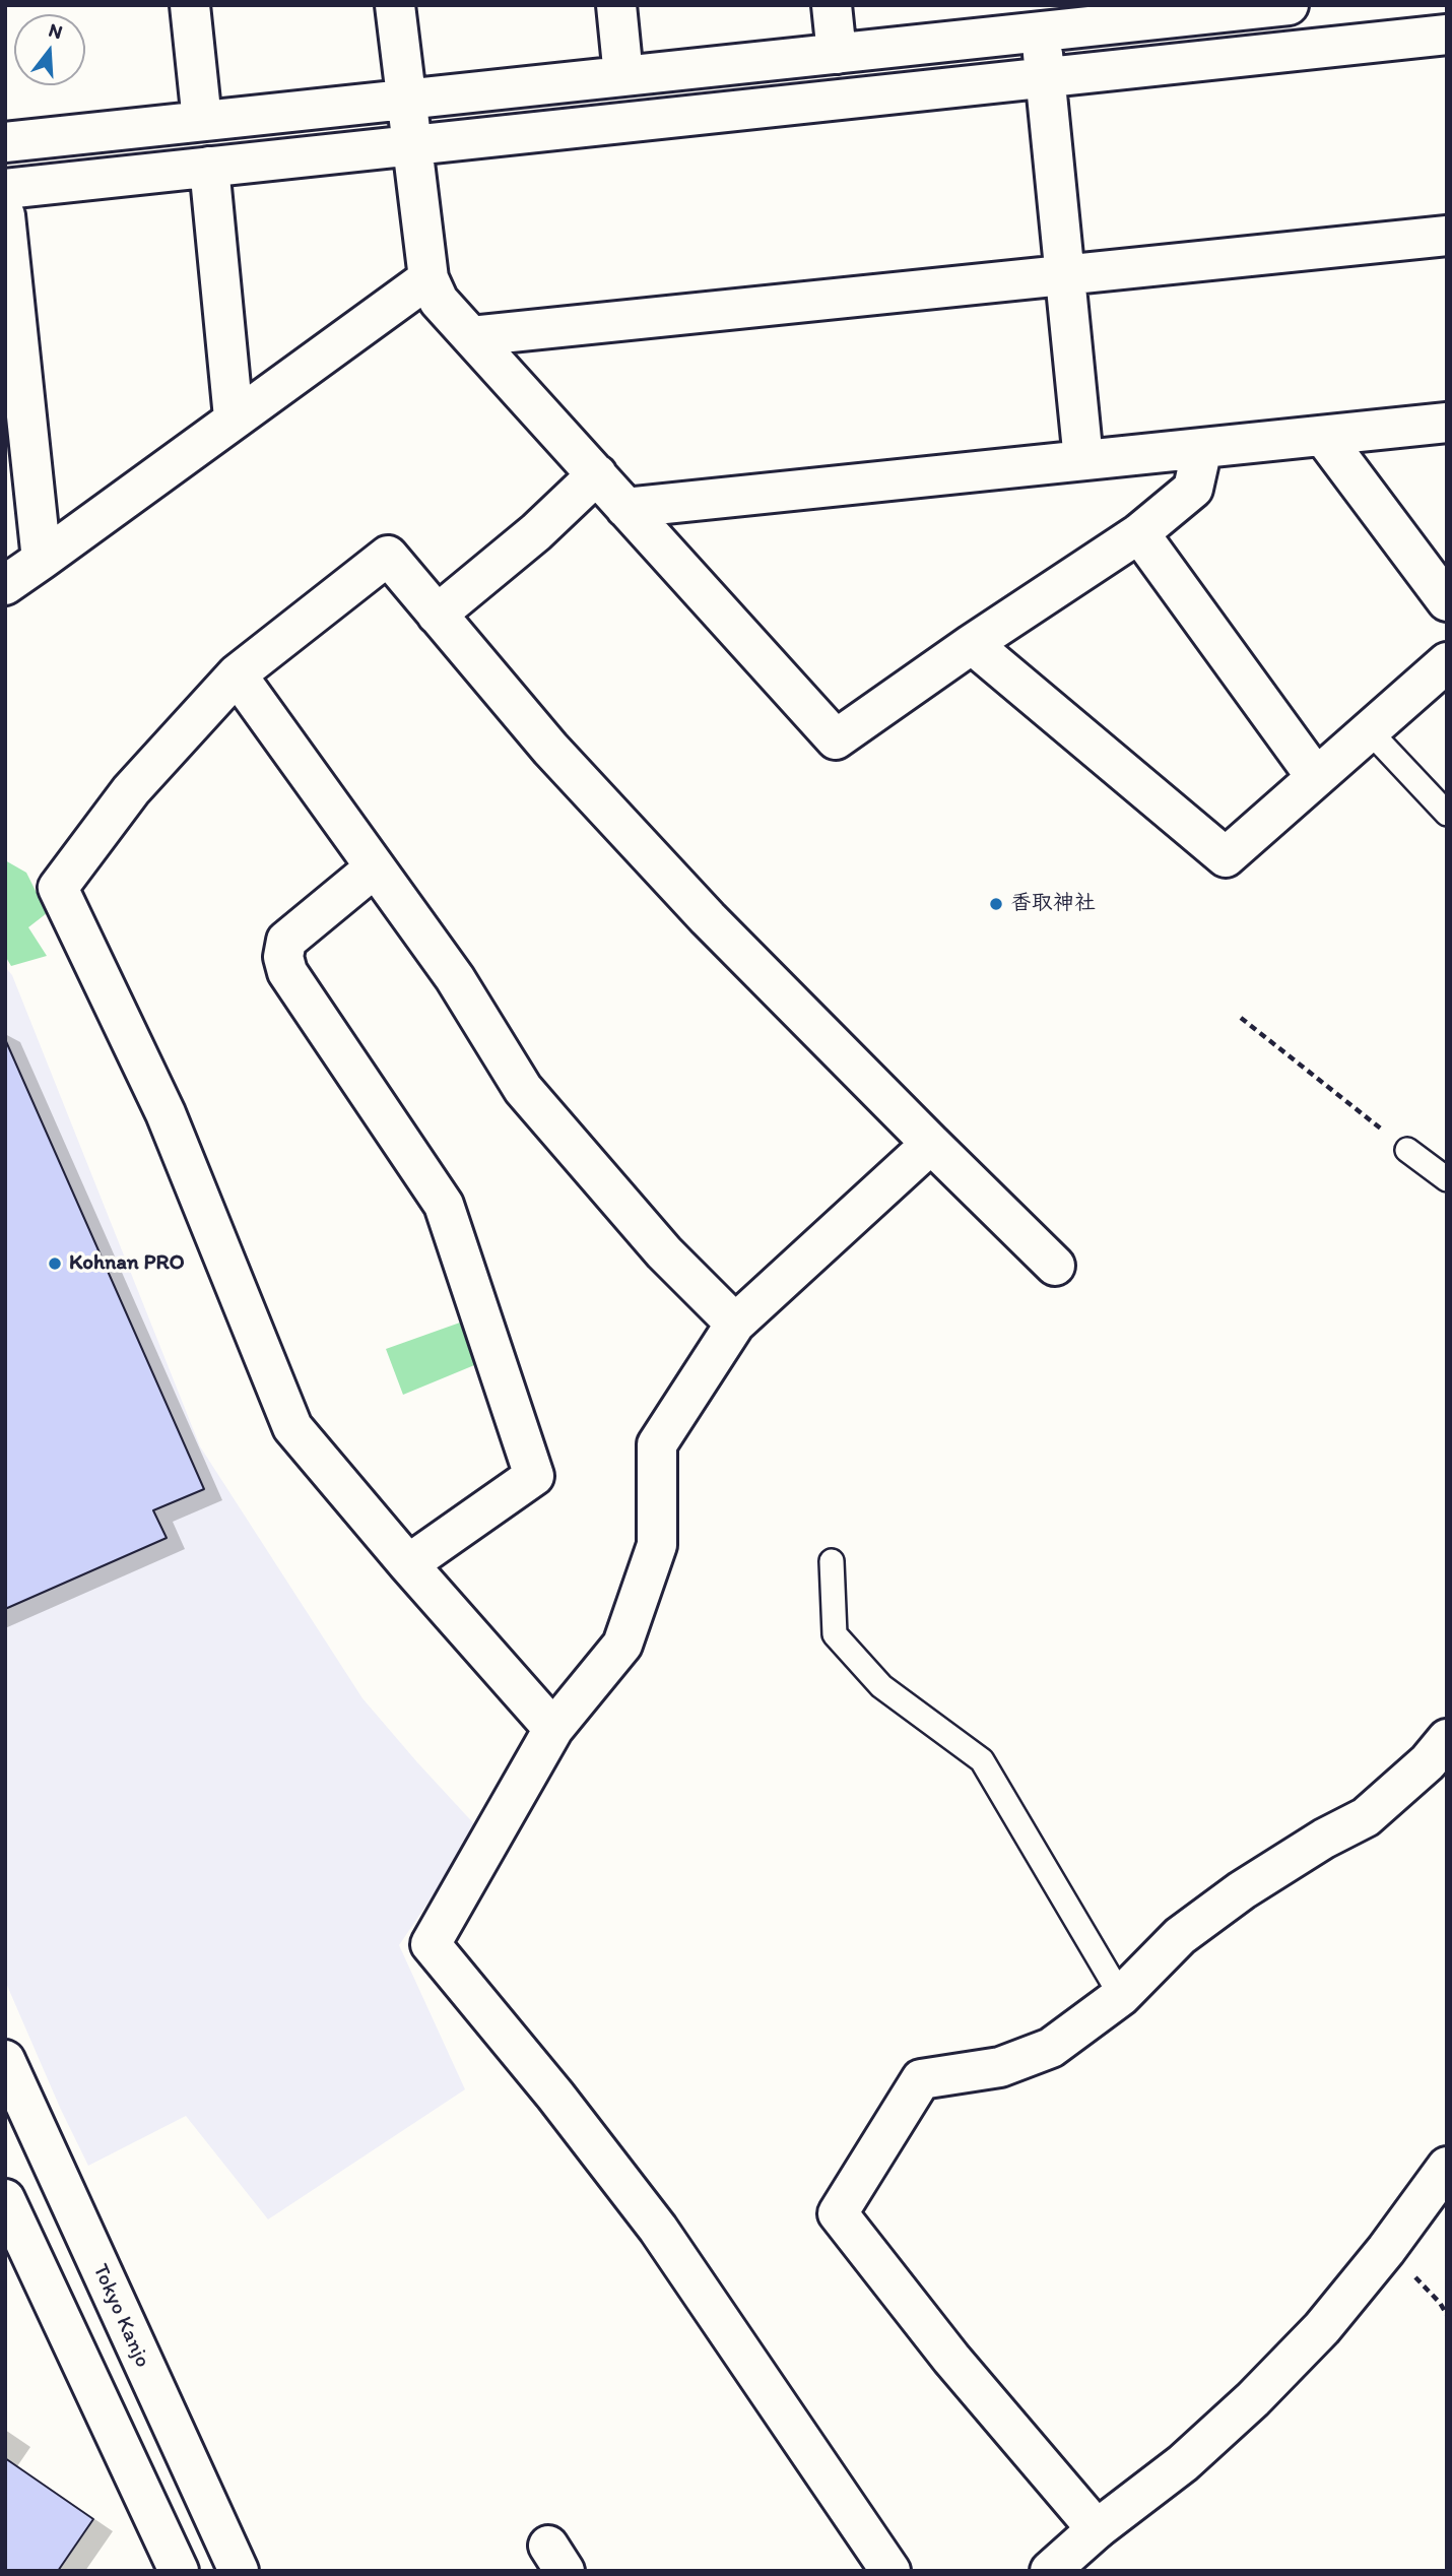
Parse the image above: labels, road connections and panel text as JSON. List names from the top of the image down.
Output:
{
  "streets": {
    "main road": ["Tokyo Kanjo"]
  },
  "places": ["香取神社", "Kohnan PRO"],
  "north": "top"
}
